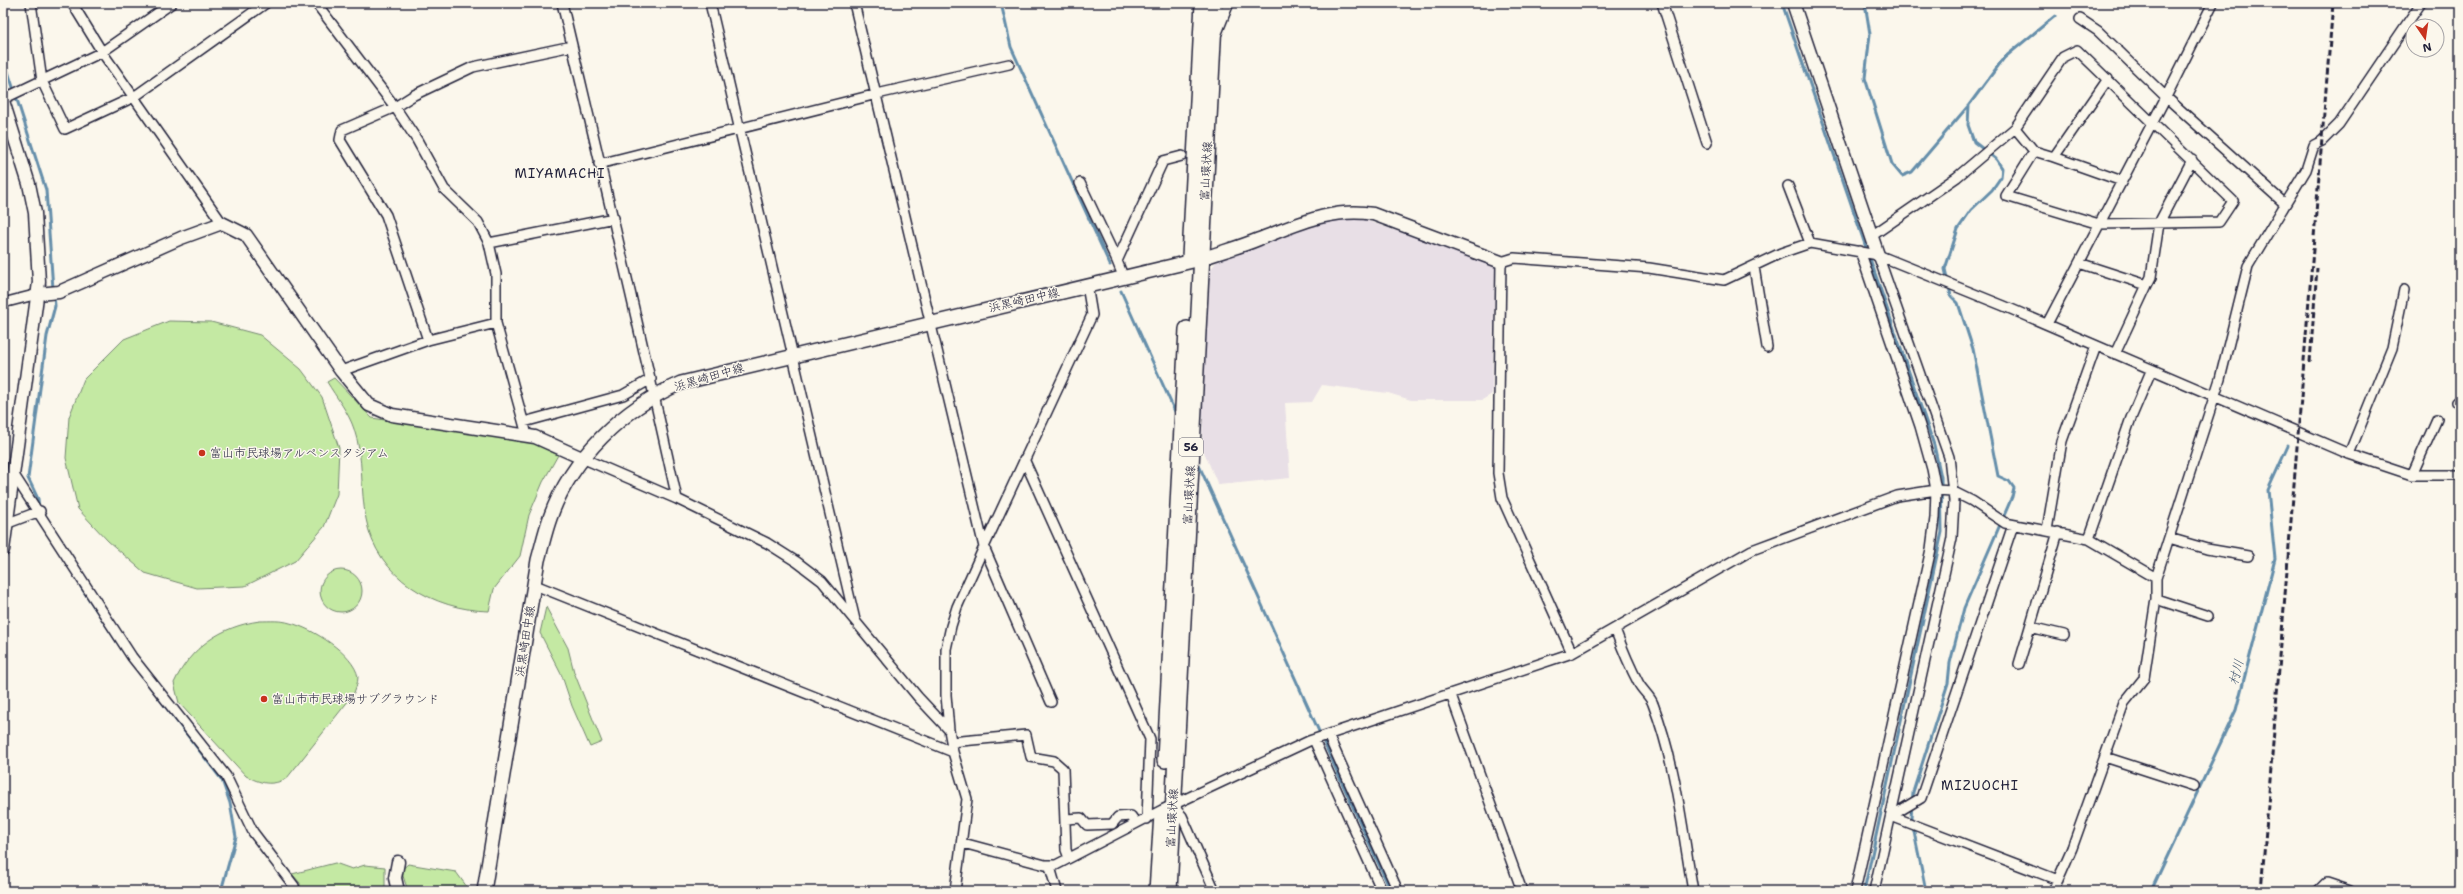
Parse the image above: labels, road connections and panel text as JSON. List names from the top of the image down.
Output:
{
  "streets": {
    "main road": ["富山環状線", "浜黒崎田中線", "56"]
  },
  "crossings": [
    ["富山環状線", "浜黒崎田中線"]
  ],
  "districts": ["MIYAMACHI", "MIZUOCHI"],
  "water": ["村川"],
  "places": ["富山市民球場アルペンスタジアム", "富山市市民球場サブグラウンド"],
  "north": "bottom"
}
